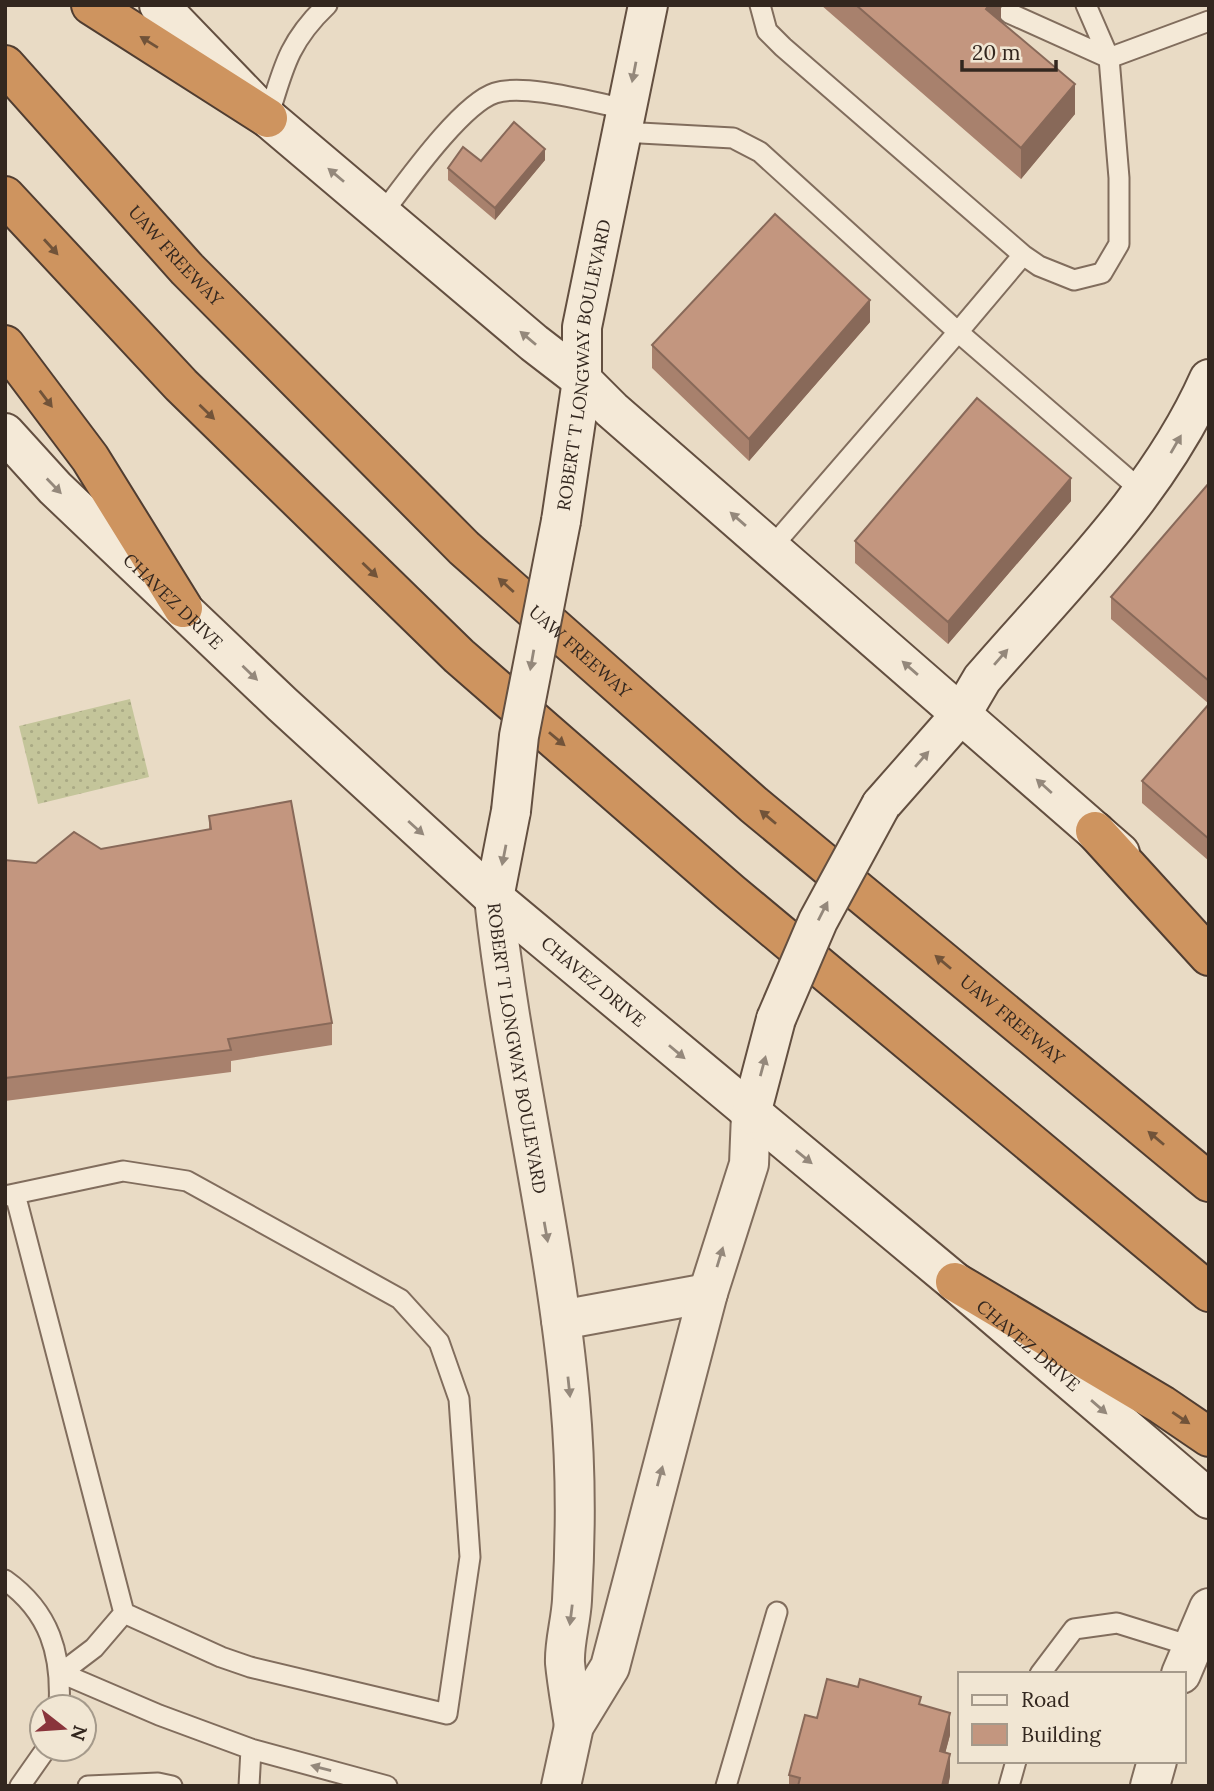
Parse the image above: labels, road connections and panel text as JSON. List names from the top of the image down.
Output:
{
  "streets": {
    "highway": ["UAW FREEWAY"],
    "main road": ["ROBERT T LONGWAY BOULEVARD", "CHAVEZ DRIVE"]
  },
  "crossings": [
    ["ROBERT T LONGWAY BOULEVARD", "CHAVEZ DRIVE"]
  ],
  "one_way": ["CHAVEZ DRIVE"],
  "legend": ["Road", "Building"],
  "scale_bar": "20 m",
  "north": "right"
}
